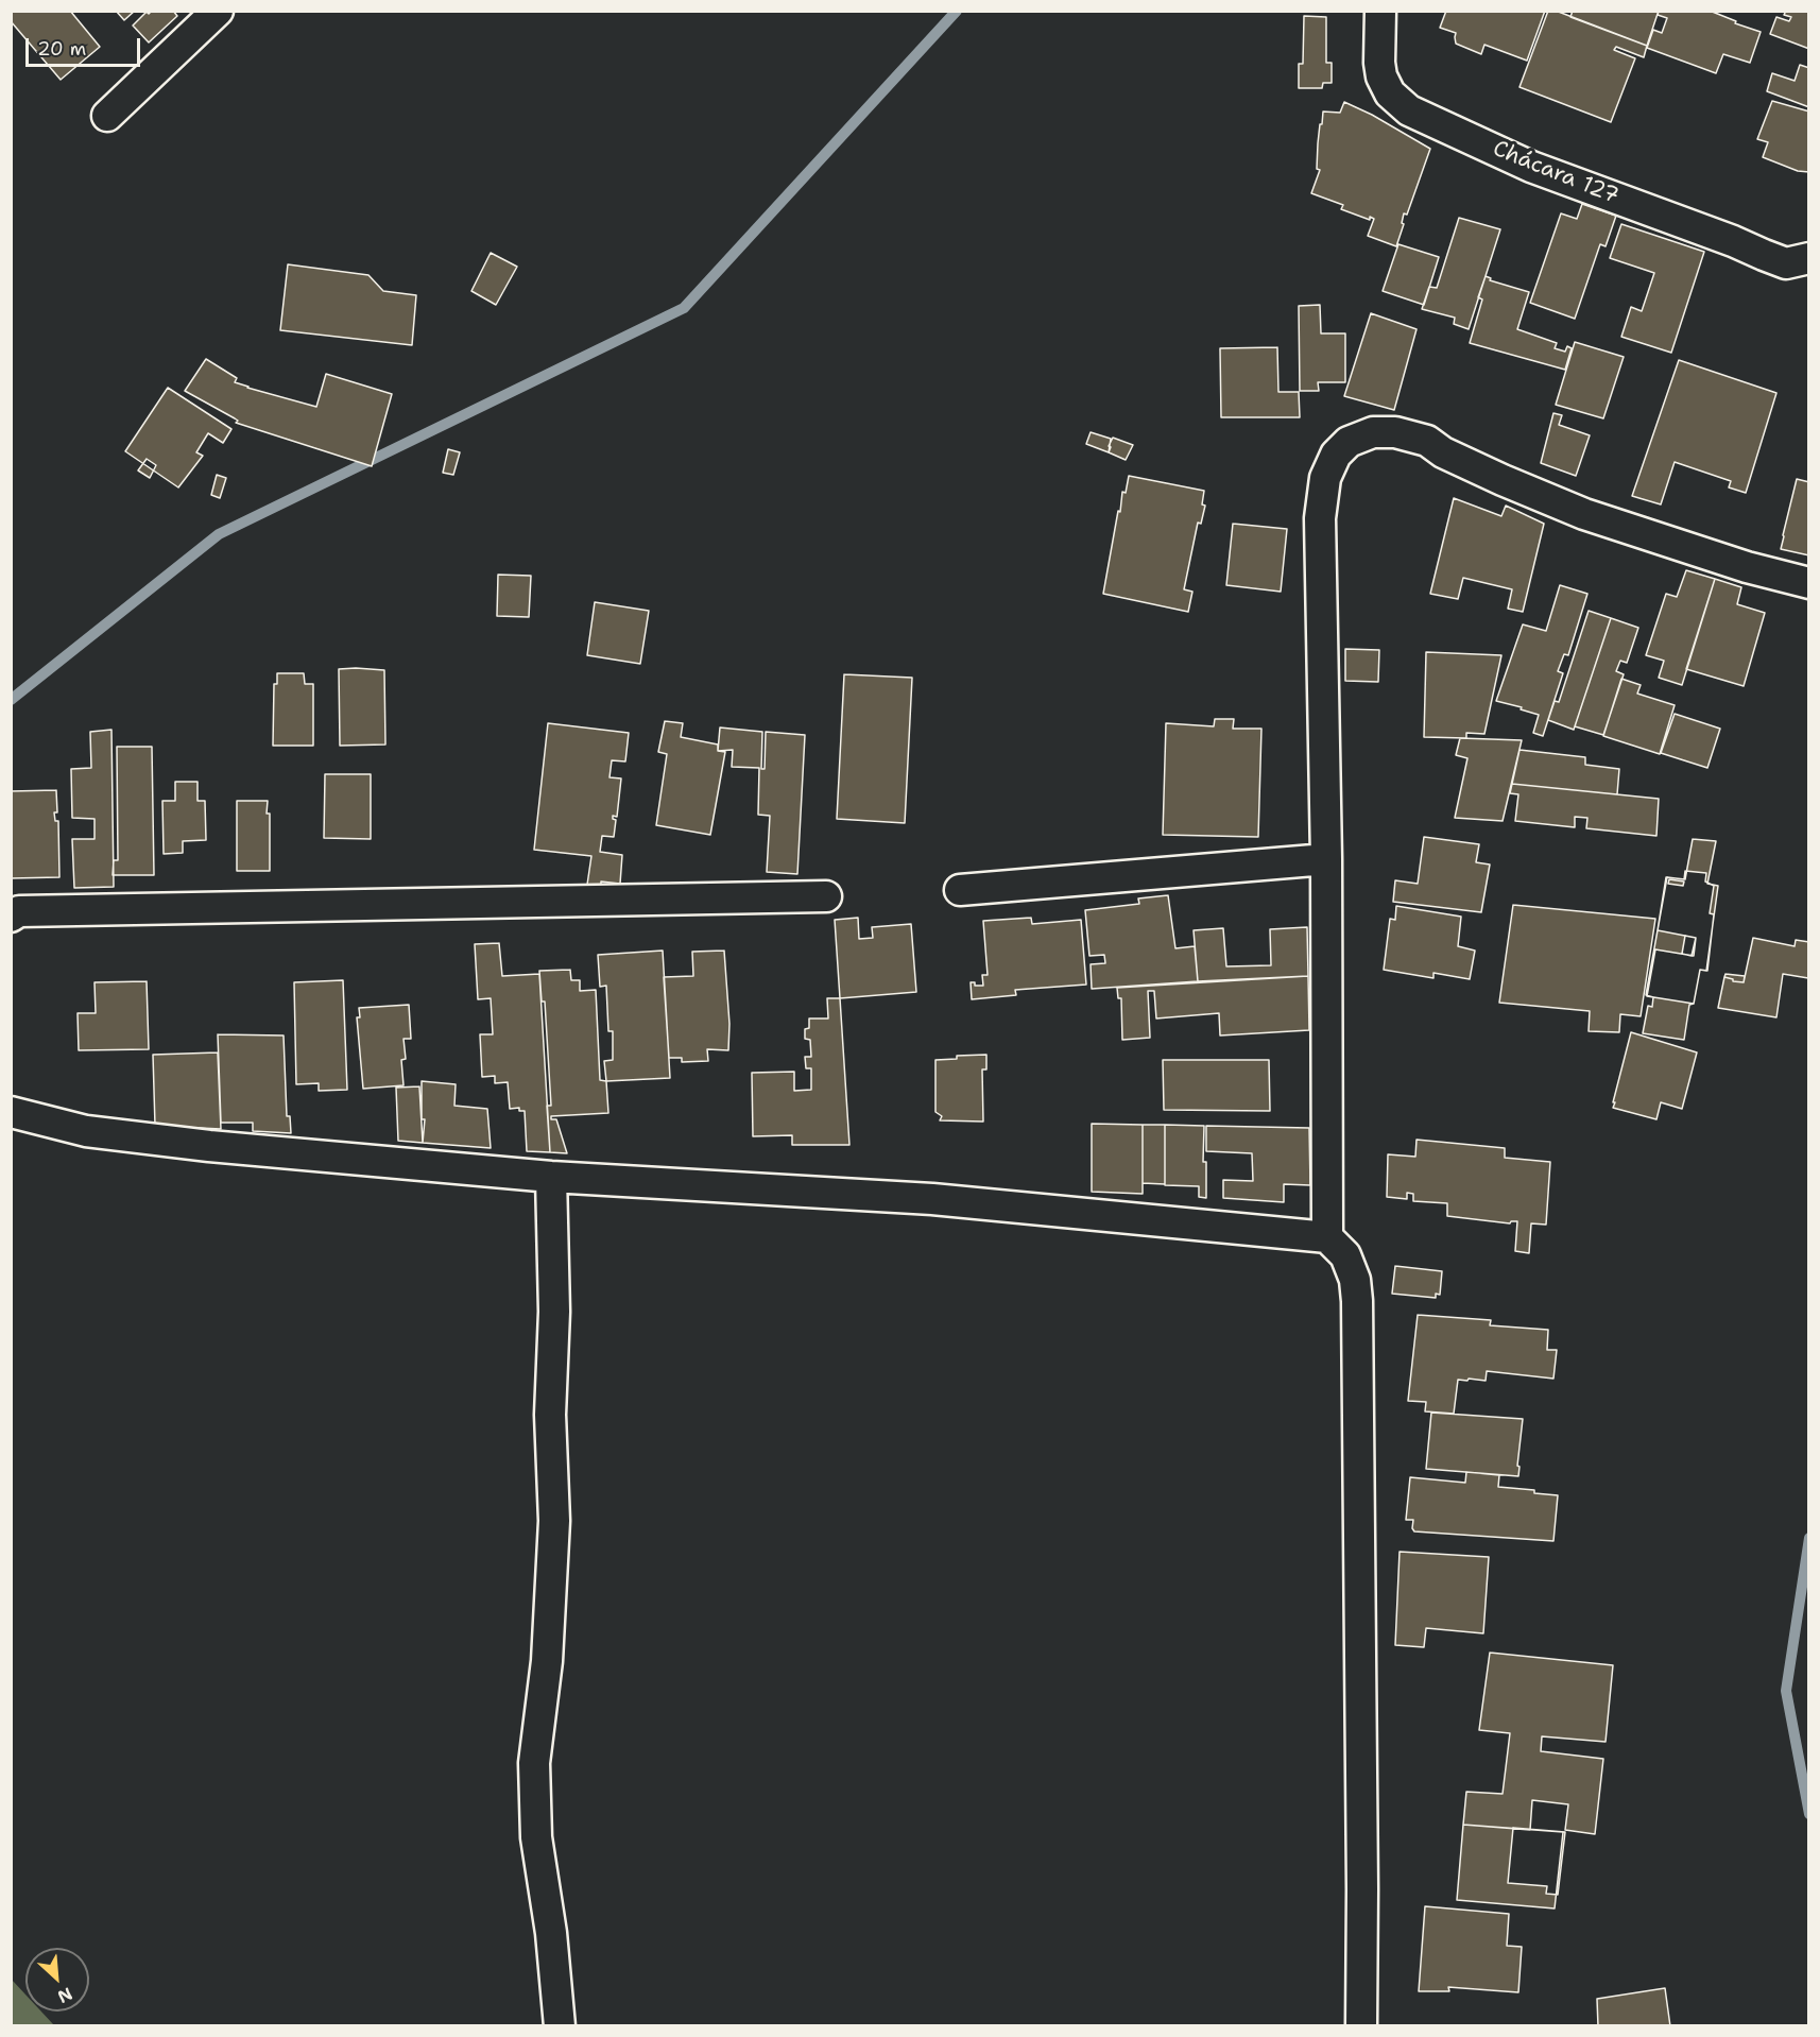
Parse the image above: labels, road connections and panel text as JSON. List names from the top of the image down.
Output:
{
  "streets": {
    "street": ["Chácara 127"]
  },
  "scale_bar": "20 m",
  "north": "bottom right"
}
